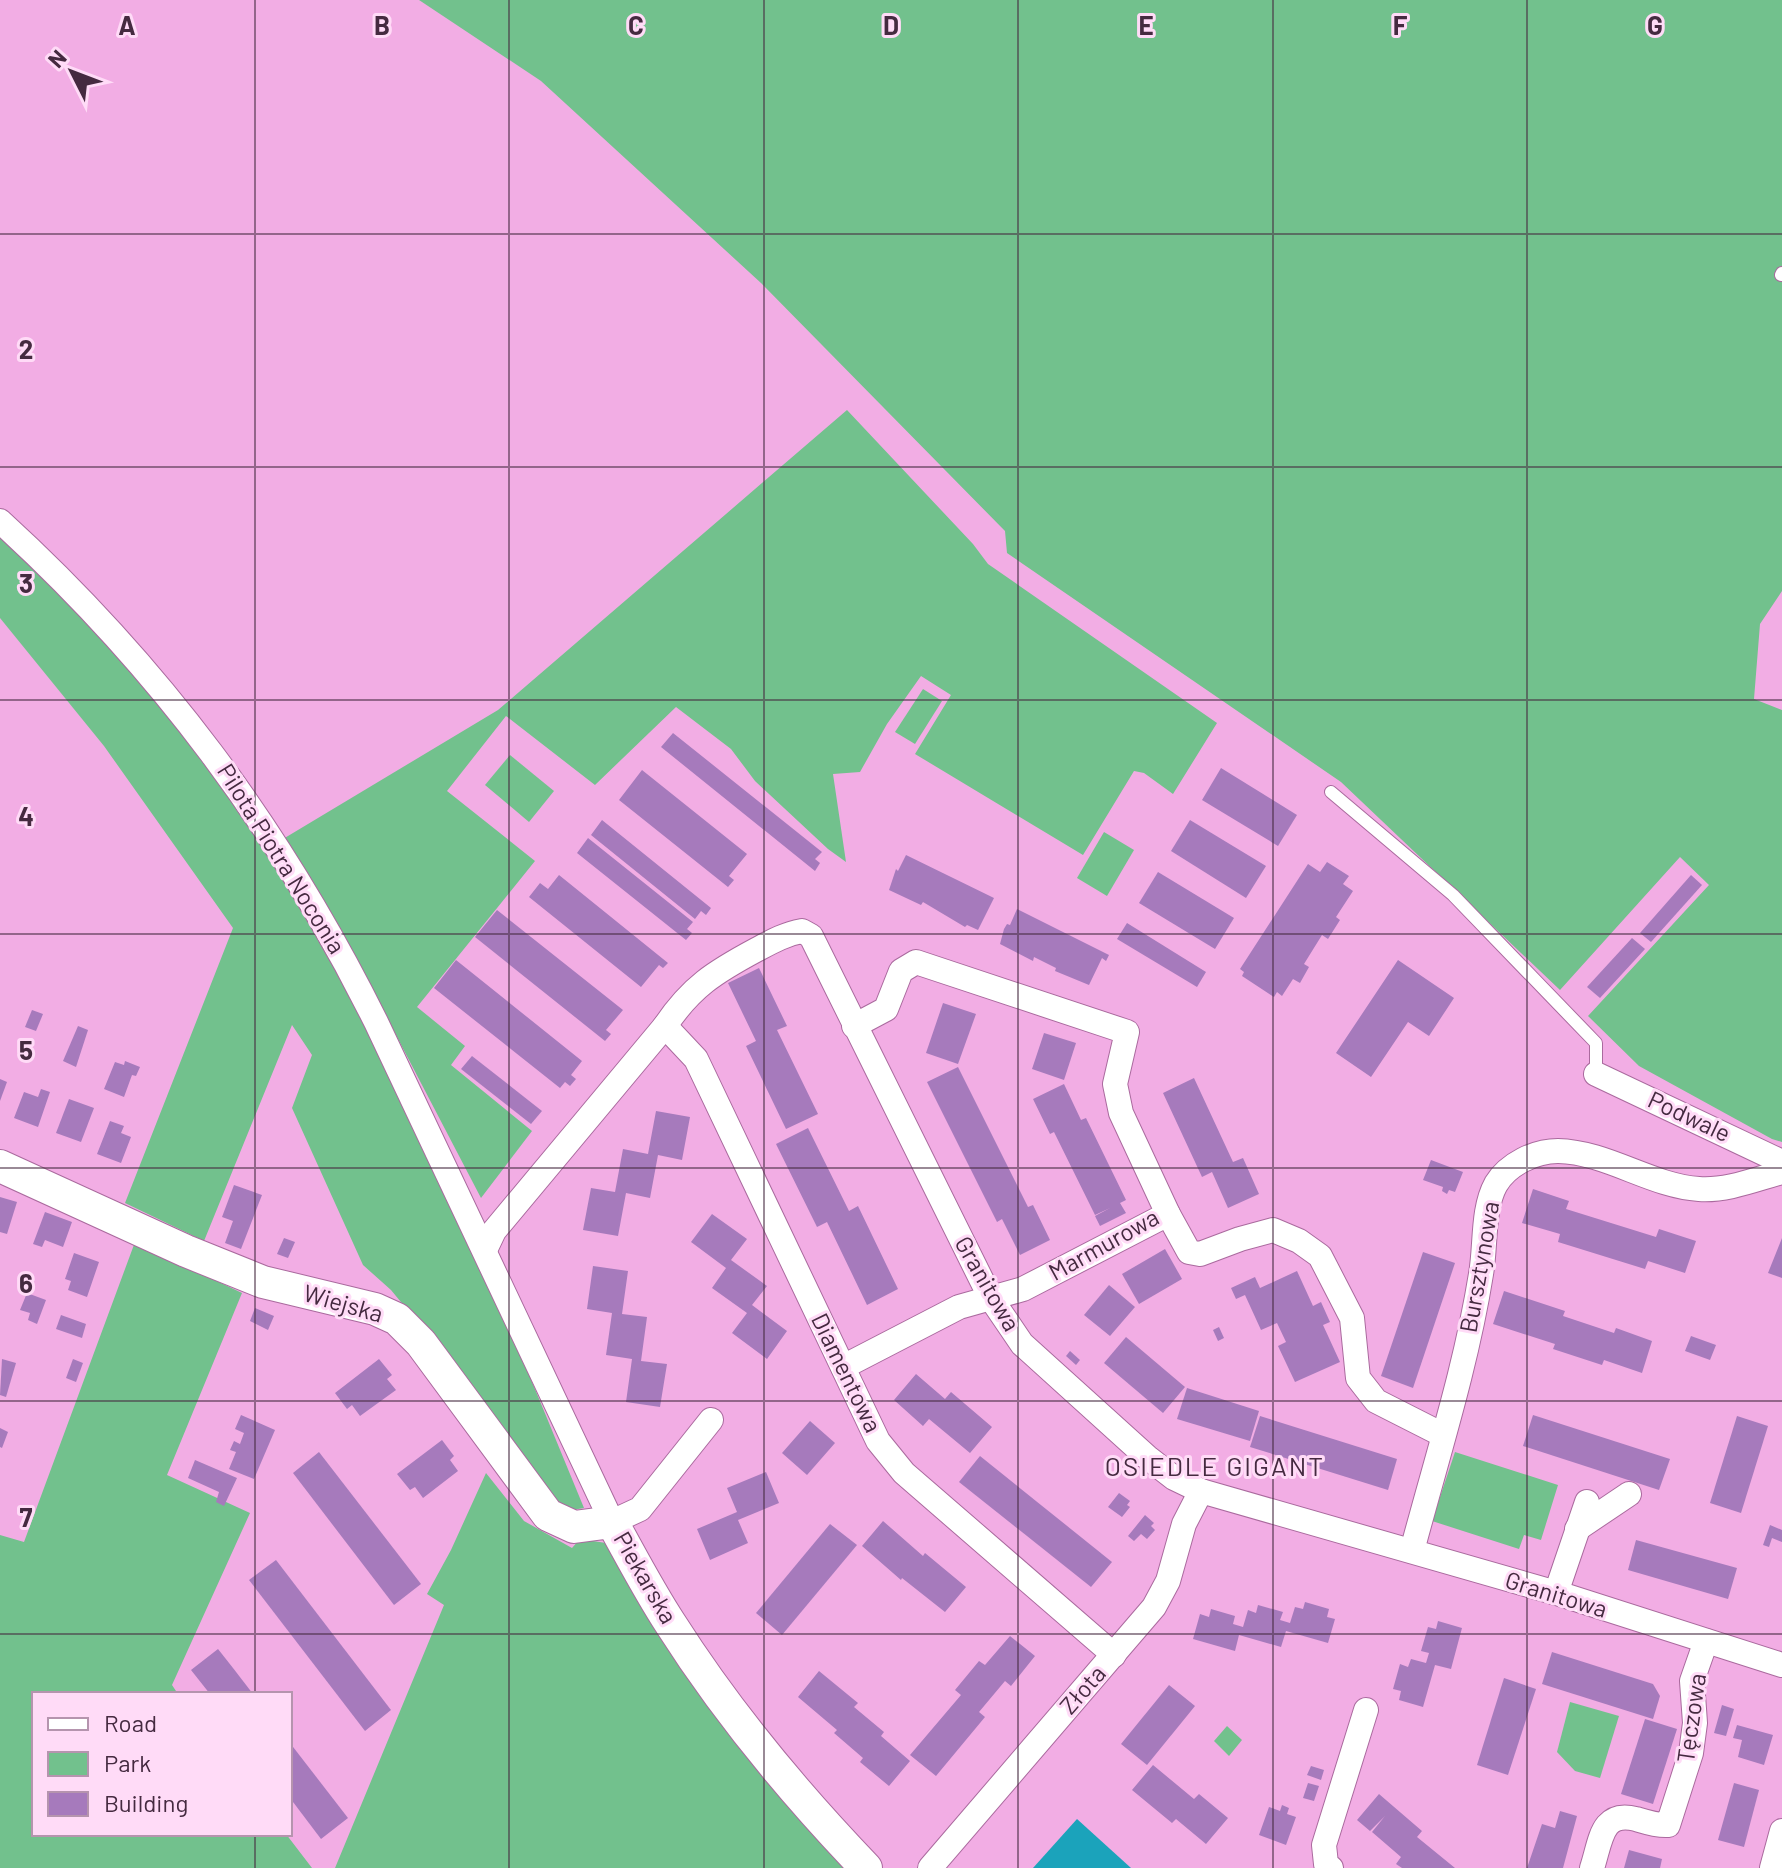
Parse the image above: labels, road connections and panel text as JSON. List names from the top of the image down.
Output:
{
  "streets": {
    "street": [
      "Pilota Piotra Noconia",
      "Podwale",
      "Marmurowa",
      "Bursztynowa",
      "Granitowa",
      "Wiejska",
      "Diamentowa",
      "Piekarska",
      "Złota",
      "Tęczowa"
    ]
  },
  "crossings": [
    ["Pilota Piotra Noconia", "Granitowa"],
    ["Pilota Piotra Noconia", "Piekarska"],
    ["Marmurowa", "Granitowa"],
    ["Marmurowa", "Diamentowa"],
    ["Bursztynowa", "Granitowa"],
    ["Granitowa", "Diamentowa"],
    ["Granitowa", "Piekarska"],
    ["Granitowa", "Złota"],
    ["Granitowa", "Tęczowa"],
    ["Wiejska", "Piekarska"],
    ["Diamentowa", "Złota"]
  ],
  "districts": ["OSIEDLE GIGANT"],
  "legend": ["Road", "Park", "Building"],
  "north": "top left",
  "grid": {
    "columns": [
      "A",
      "B",
      "C",
      "D",
      "E",
      "F",
      "G"
    ],
    "rows": [
      "2",
      "3",
      "4",
      "5",
      "6",
      "7"
    ]
  }
}
